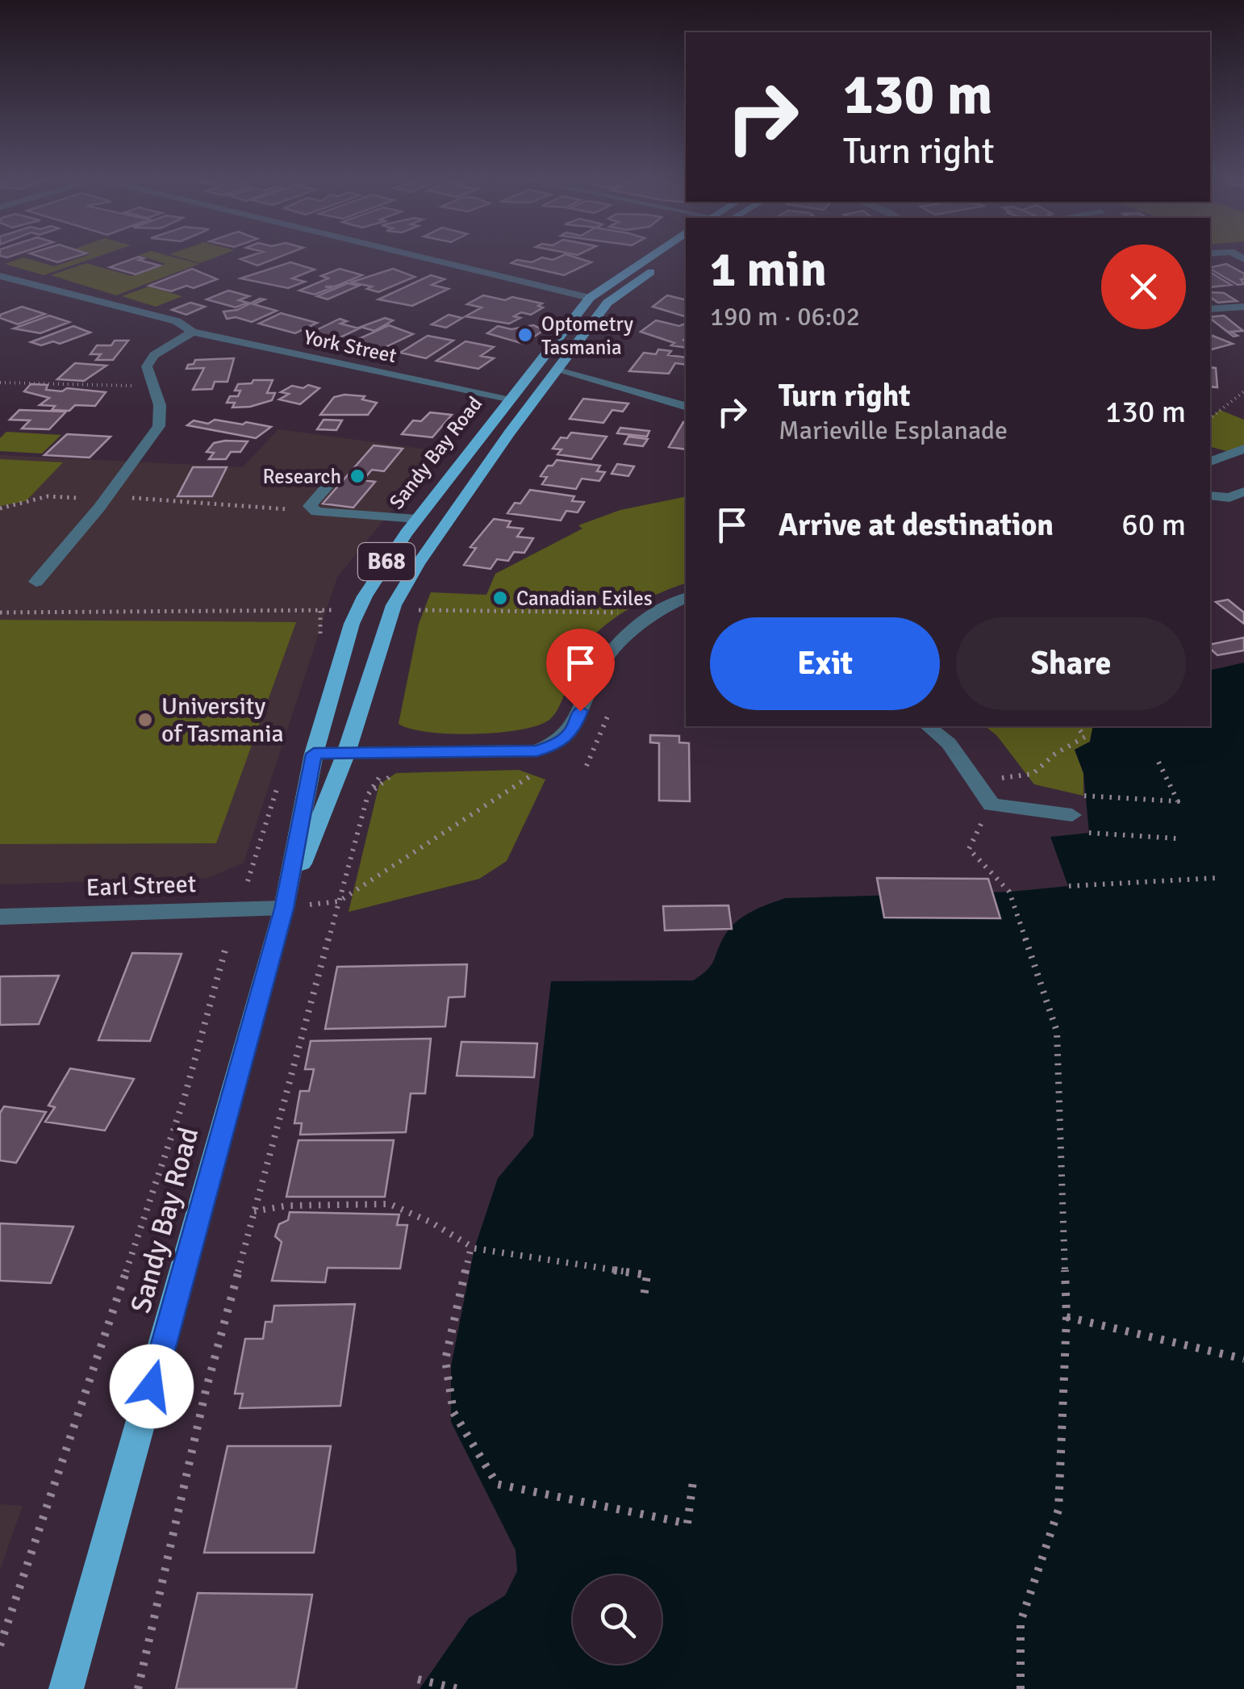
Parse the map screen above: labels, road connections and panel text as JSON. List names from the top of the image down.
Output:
{
  "streets": {
    "main road": ["Sandy Bay Road", "B68"],
    "street": ["York Street", "Earl Street"]
  },
  "crossings": [
    ["York Street", "Sandy Bay Road"],
    ["Sandy Bay Road", "Earl Street"]
  ],
  "places": [
    "Optometry Tasmania",
    "Research",
    "Canadian Exiles",
    "University of Tasmania"
  ],
  "page": {
    "turn": ["130 m", "Turn right"],
    "heading": ["1 min", "190 m · 06:02"],
    "list": [
      {
        "name": "Turn right",
        "note": "Marieville Esplanade",
        "value": "130 m"
      },
      {
        "name": "Arrive at destination",
        "value": "60 m"
      }
    ],
    "buttons": ["Exit", "Share"]
  }
}
